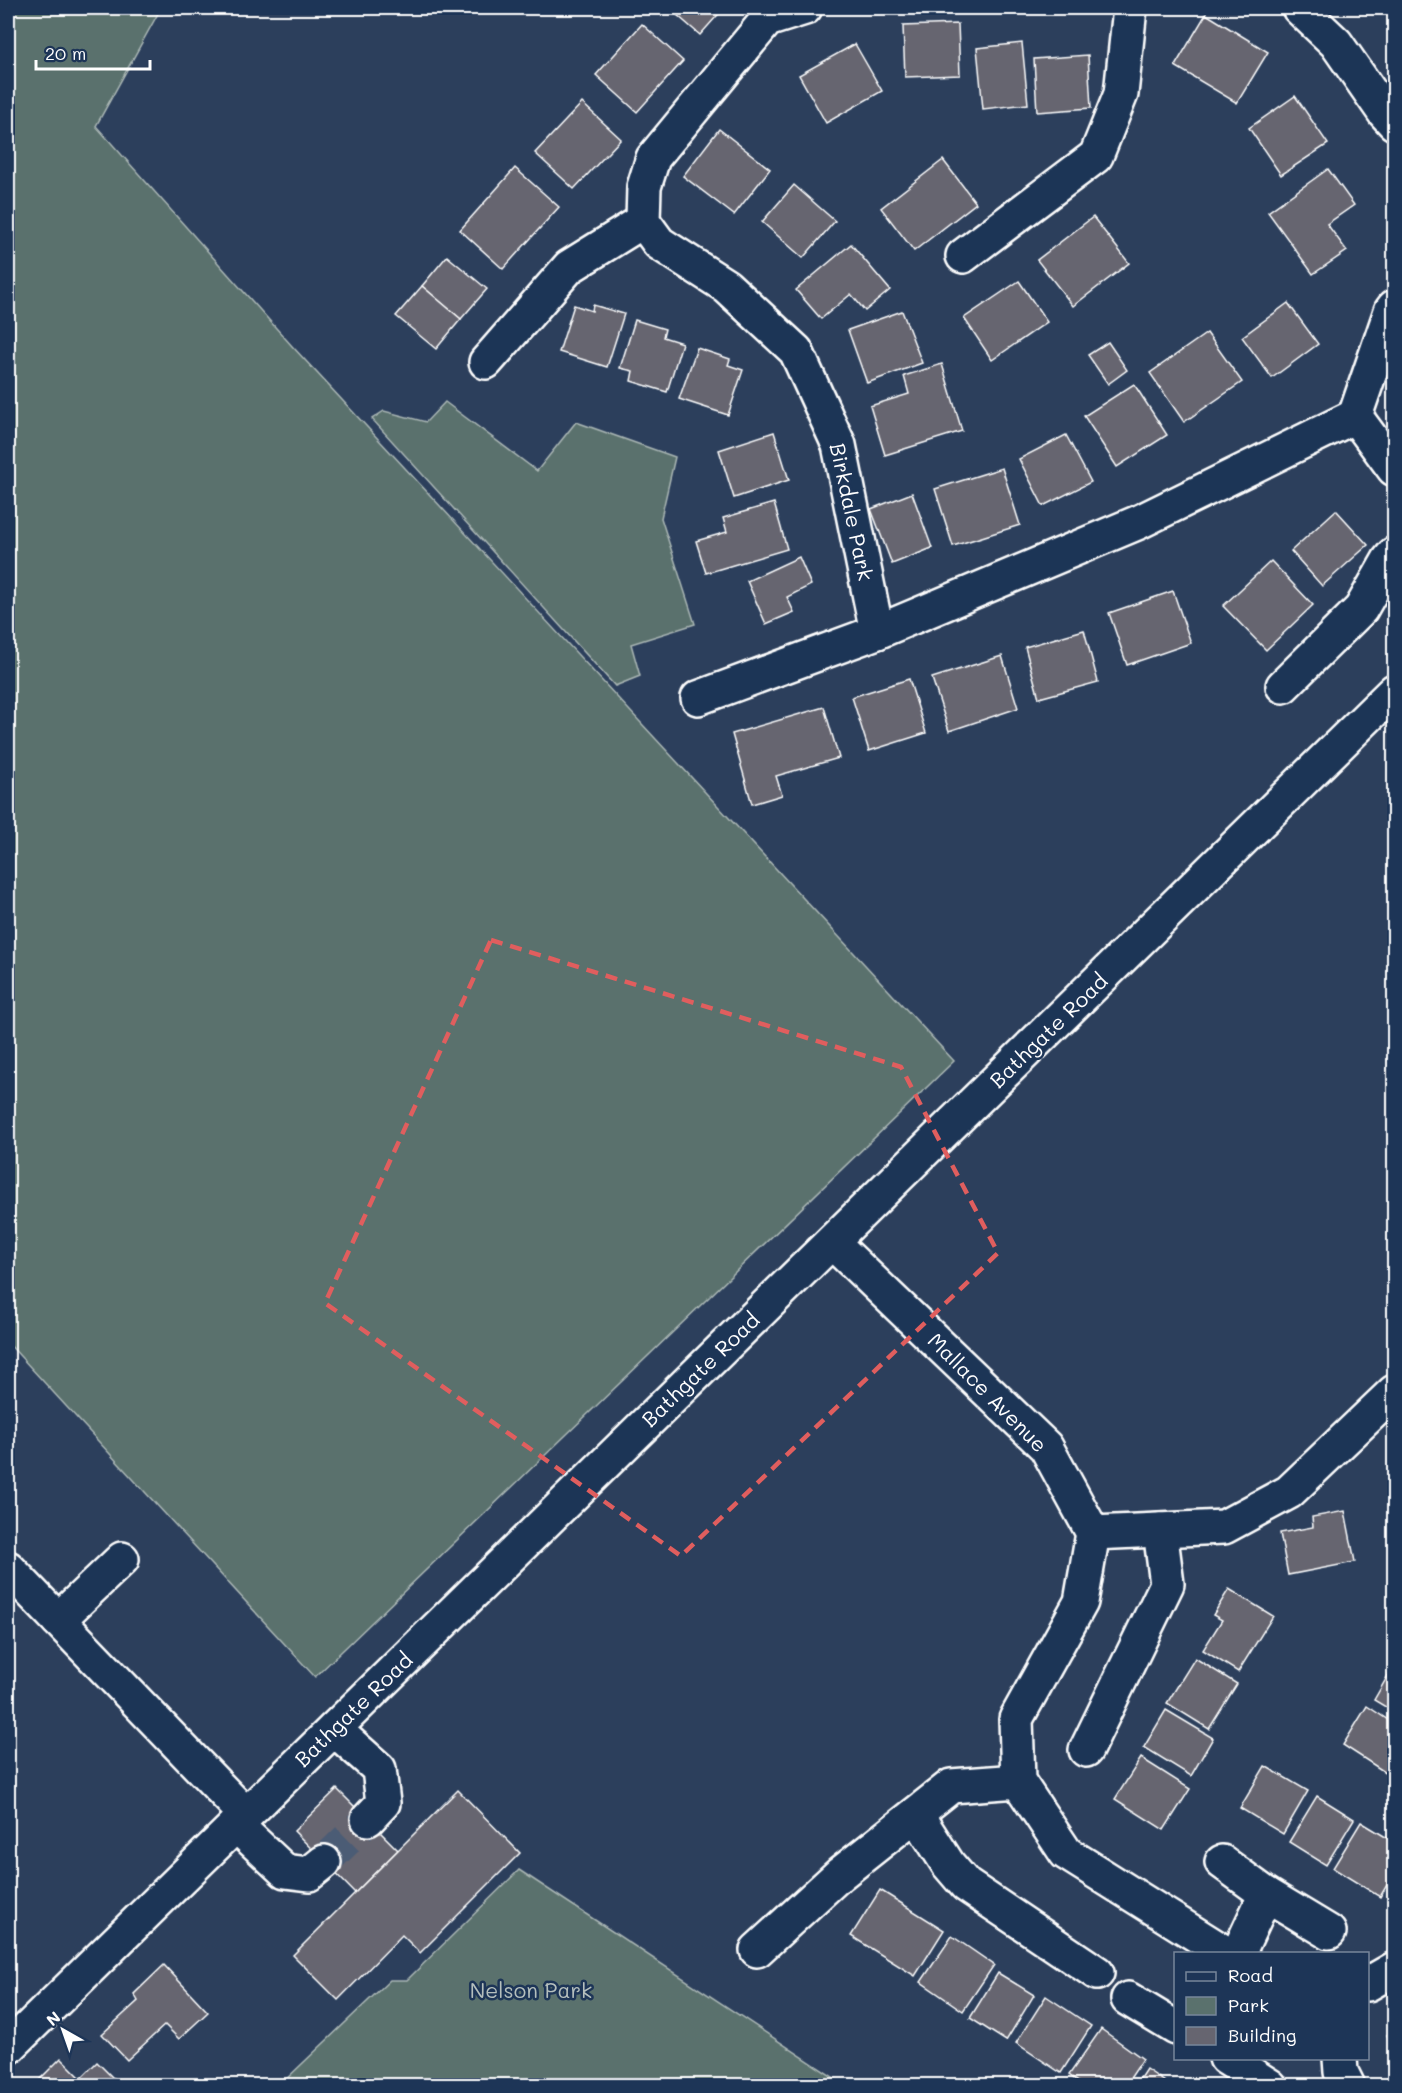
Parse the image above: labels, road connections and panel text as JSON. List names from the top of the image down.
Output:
{
  "streets": {
    "street": ["Birkdale Park", "Bathgate Road", "Mallace Avenue"]
  },
  "crossings": [
    ["Bathgate Road", "Mallace Avenue"]
  ],
  "parks": ["Nelson Park"],
  "legend": ["Road", "Park", "Building"],
  "scale_bar": "20 m",
  "north": "top left"
}
